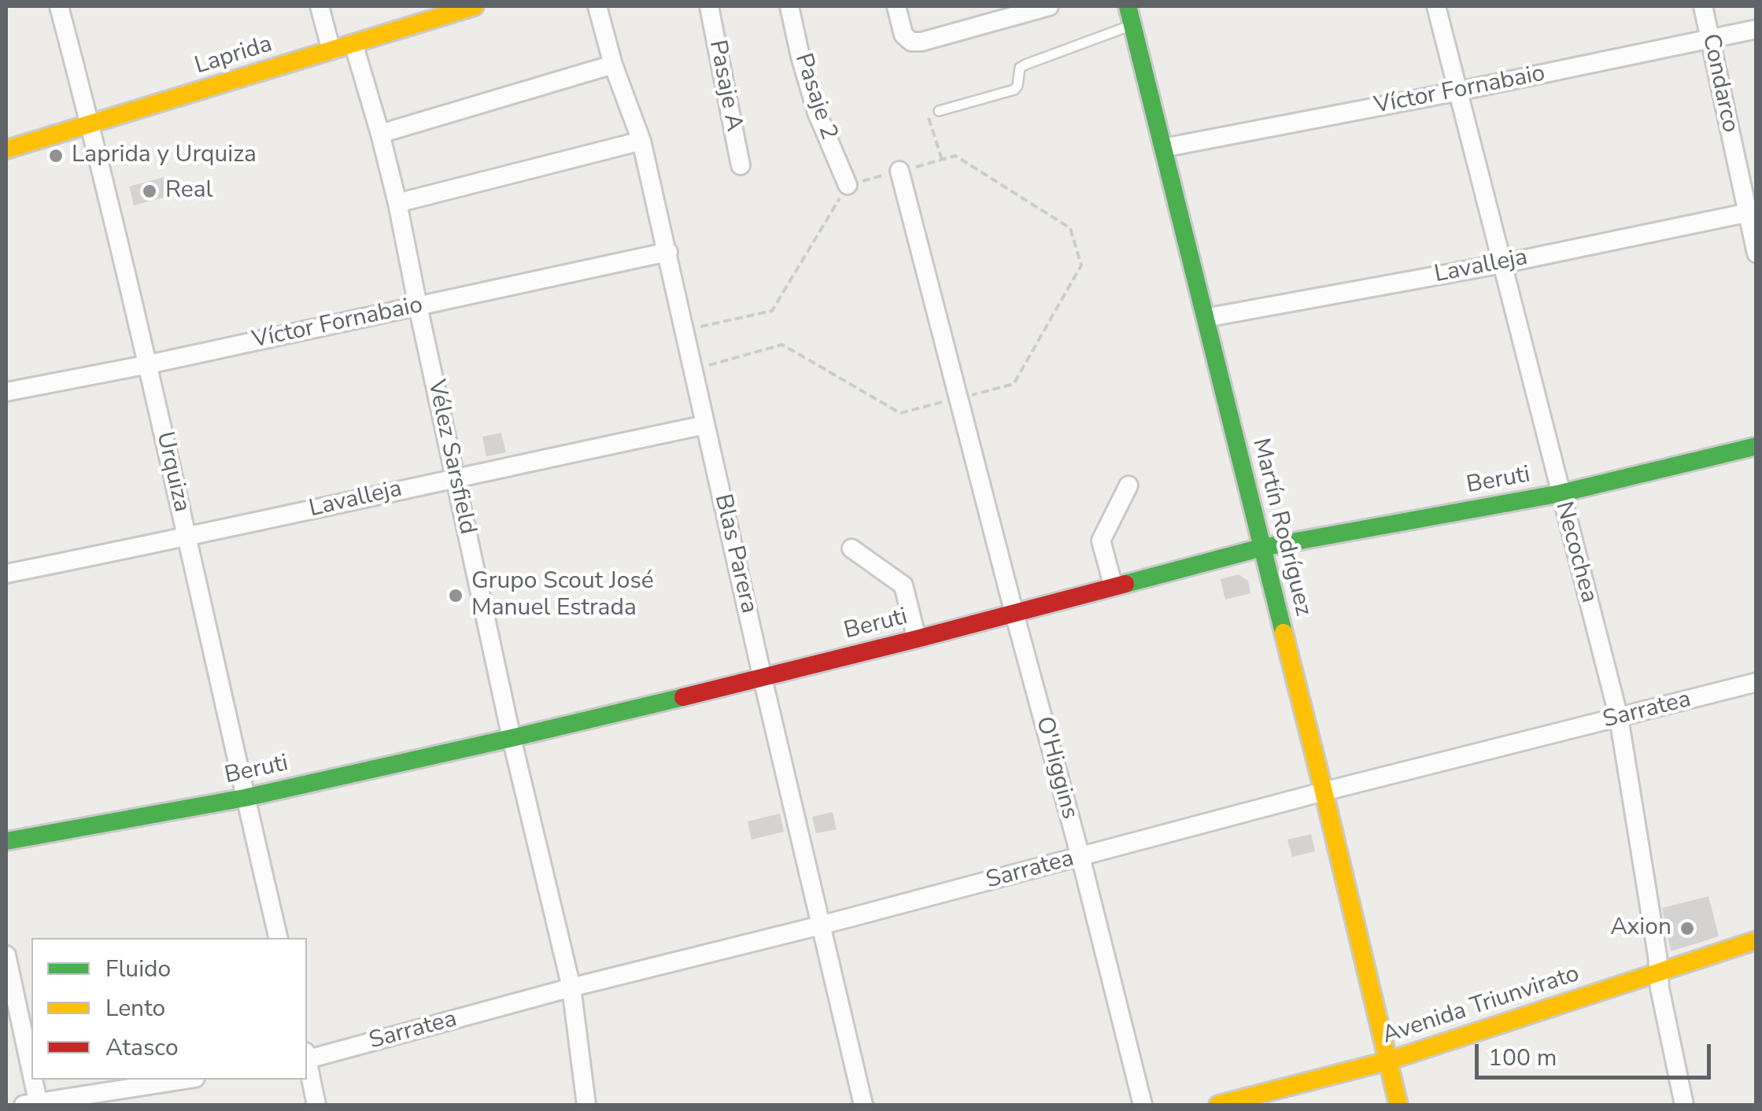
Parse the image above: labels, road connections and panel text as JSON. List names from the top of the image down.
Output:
{
  "streets": {
    "street": [
      "Laprida",
      "Condarco",
      "Pasaje A",
      "Víctor Fornabaio",
      "Pasaje 2",
      "Lavalleja",
      "Vélez Sarsfield",
      "Urquiza",
      "Beruti",
      "Martín Rodríguez",
      "Necochea",
      "Blas Parera",
      "Sarratea",
      "O'Higgins",
      "Avenida Triunvirato"
    ]
  },
  "crossings": [
    ["Laprida", "Vélez Sarsfield"],
    ["Laprida", "Urquiza"],
    ["Condarco", "Víctor Fornabaio"],
    ["Condarco", "Lavalleja"],
    ["Víctor Fornabaio", "Vélez Sarsfield"],
    ["Víctor Fornabaio", "Urquiza"],
    ["Víctor Fornabaio", "Martín Rodríguez"],
    ["Víctor Fornabaio", "Necochea"],
    ["Víctor Fornabaio", "Blas Parera"],
    ["Lavalleja", "Vélez Sarsfield"],
    ["Lavalleja", "Urquiza"],
    ["Lavalleja", "Martín Rodríguez"],
    ["Lavalleja", "Necochea"],
    ["Lavalleja", "Blas Parera"],
    ["Vélez Sarsfield", "Beruti"],
    ["Vélez Sarsfield", "Sarratea"],
    ["Urquiza", "Beruti"],
    ["Beruti", "Martín Rodríguez"],
    ["Beruti", "Necochea"],
    ["Beruti", "Blas Parera"],
    ["Beruti", "O'Higgins"],
    ["Martín Rodríguez", "Sarratea"],
    ["Martín Rodríguez", "Avenida Triunvirato"],
    ["Necochea", "Sarratea"],
    ["Necochea", "Avenida Triunvirato"],
    ["Blas Parera", "Sarratea"],
    ["Sarratea", "O'Higgins"]
  ],
  "places": [
    "Laprida y Urquiza",
    "Real",
    "Grupo Scout José Manuel Estrada",
    "Axion"
  ],
  "legend": ["Fluido", "Lento", "Atasco"],
  "scale_bar": "100 m"
}
